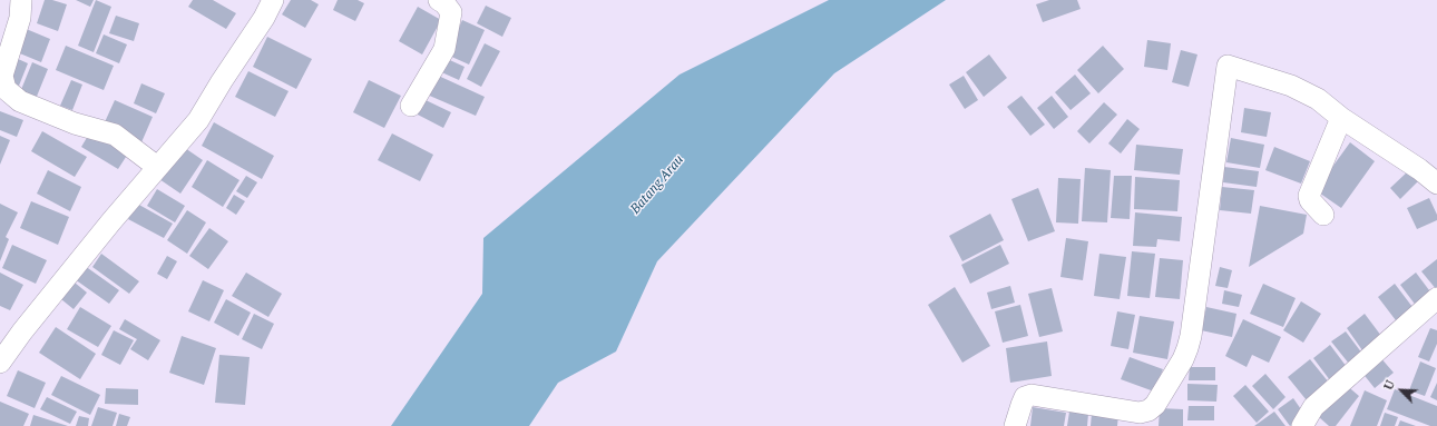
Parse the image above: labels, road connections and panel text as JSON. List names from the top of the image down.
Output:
{
  "water": ["Batang Arau"],
  "north": "top left"
}
